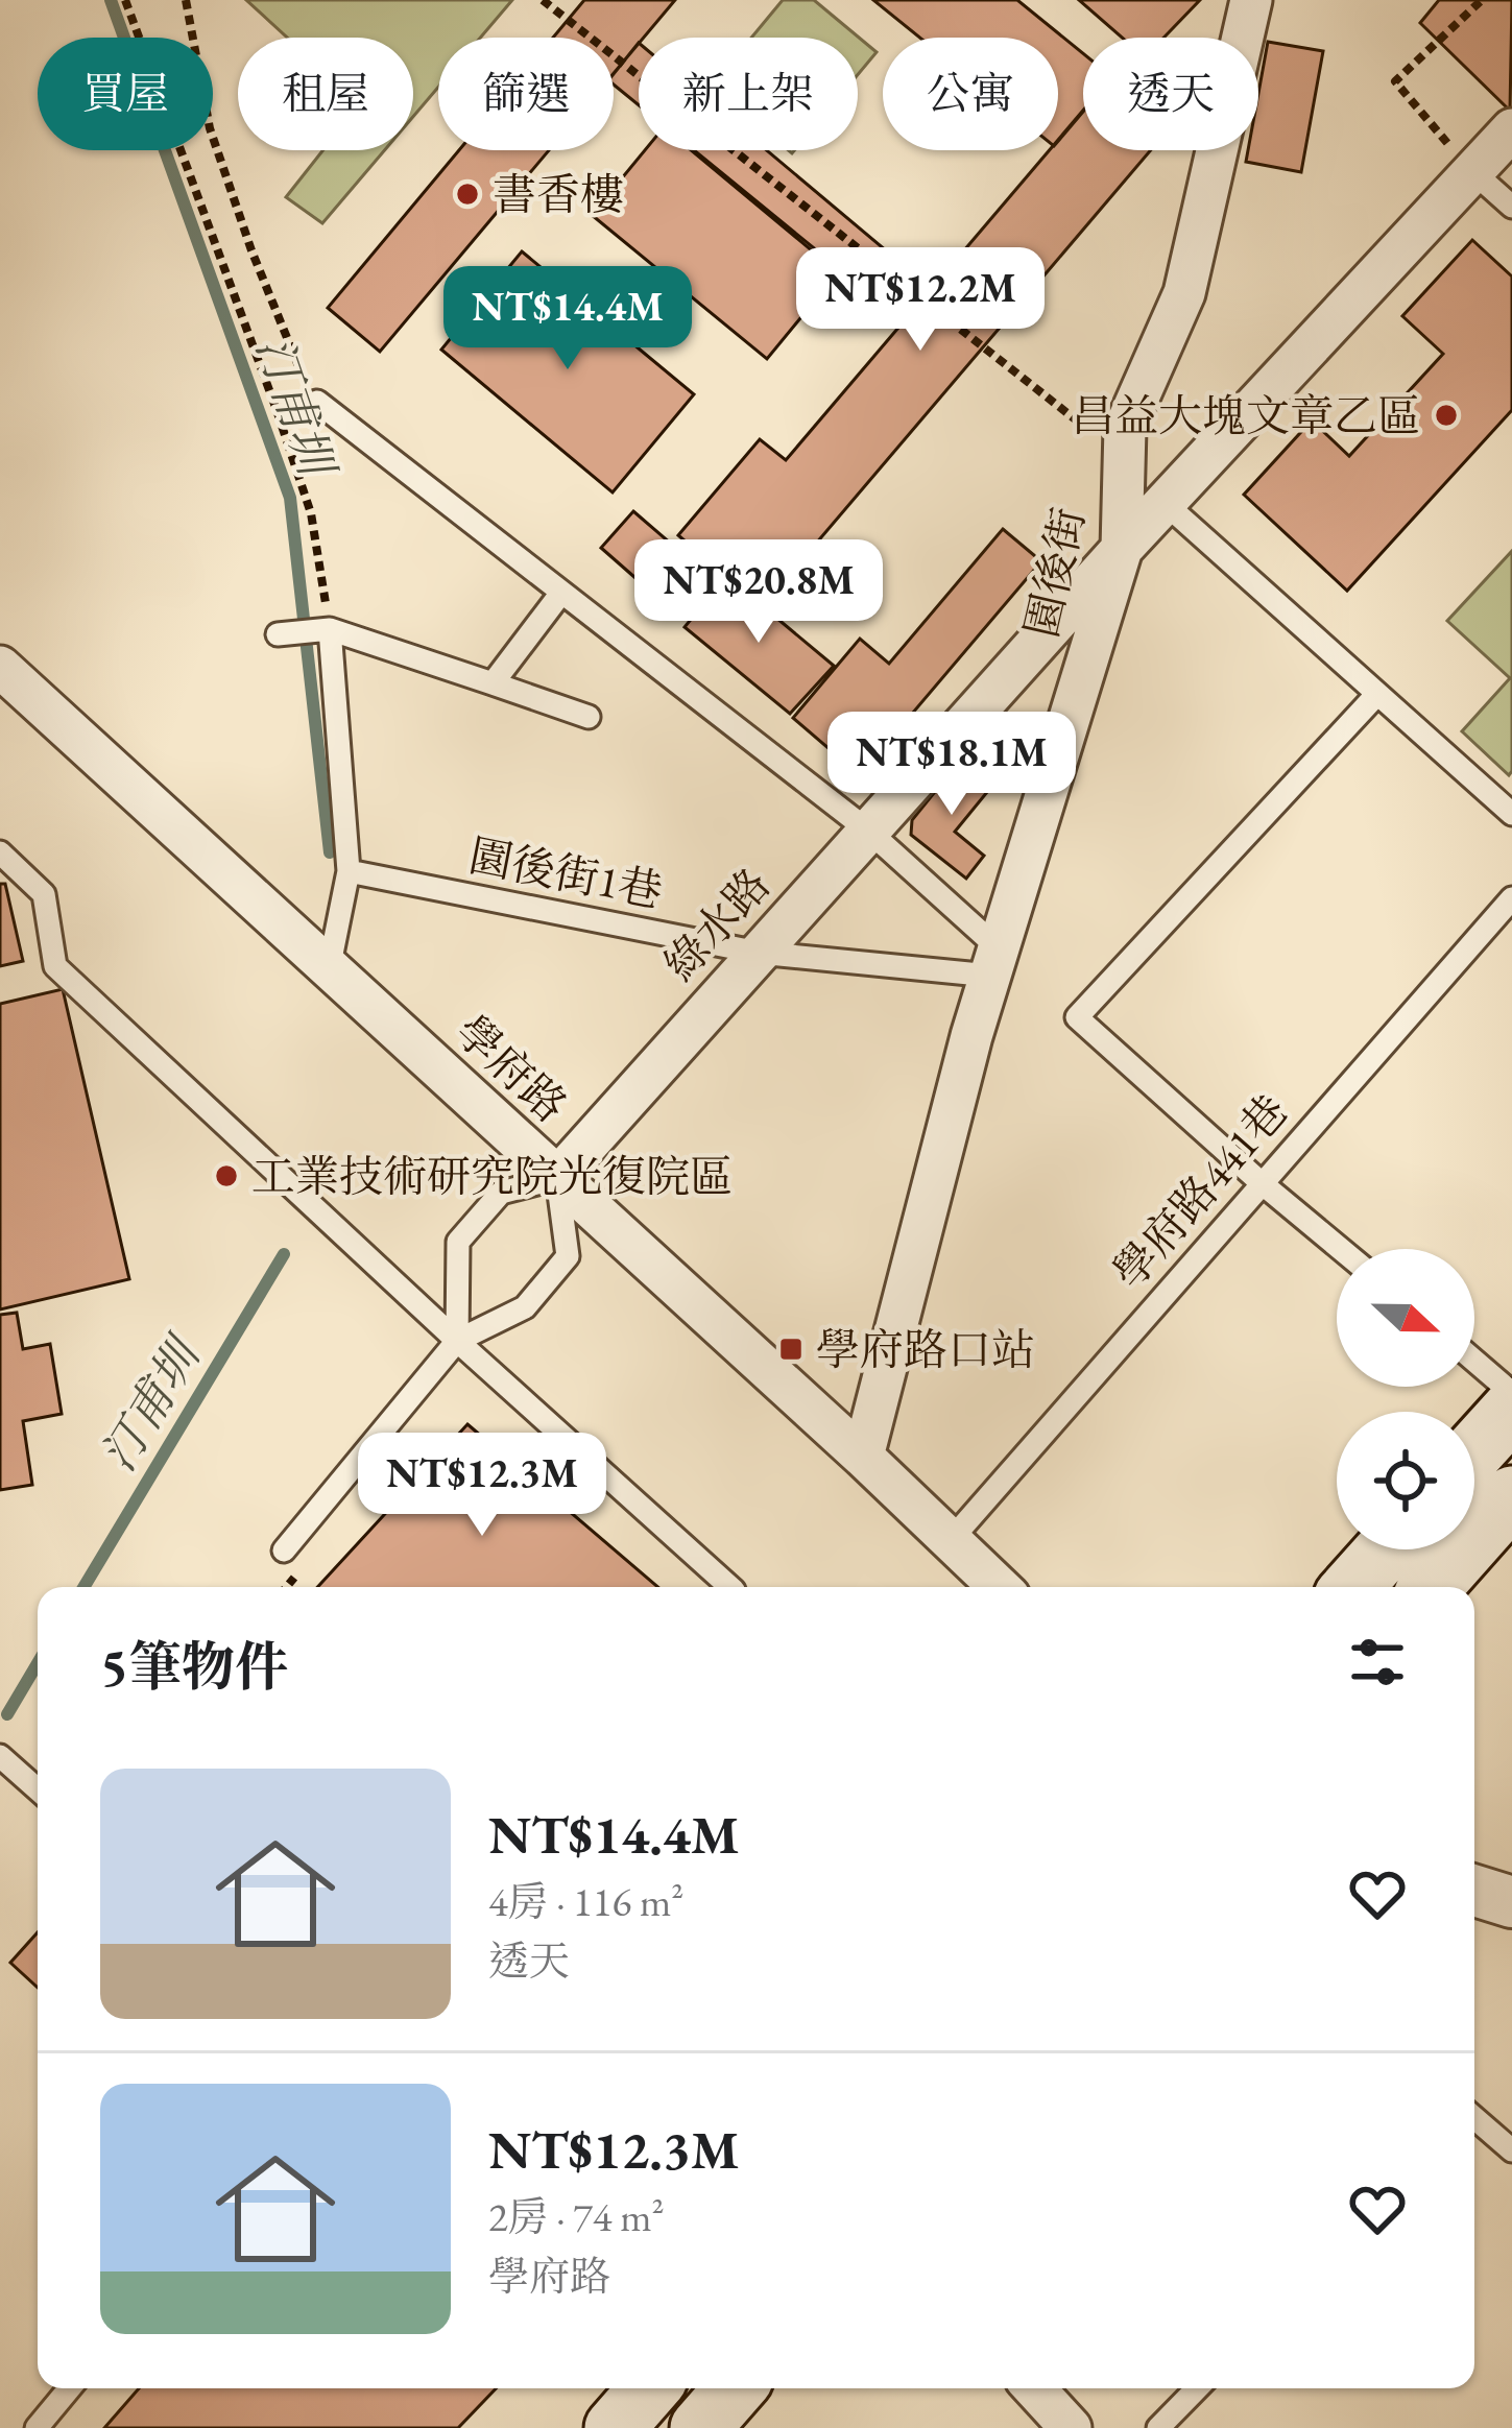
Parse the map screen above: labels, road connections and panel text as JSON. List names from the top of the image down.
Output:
{
  "streets": {
    "street": ["園後街", "綠水路", "學府路"],
    "lane": ["園後街1巷", "學府路441巷"]
  },
  "crossings": [
    ["園後街", "園後街1巷"],
    ["園後街", "綠水路"],
    ["園後街", "學府路"],
    ["園後街1巷", "綠水路"],
    ["綠水路", "學府路"],
    ["學府路", "學府路441巷"]
  ],
  "water": ["汀甫圳"],
  "places": {
    "other": ["書香樓", "昌益大塊文章乙區", "工業技術研究院光復院區"],
    "transit": ["學府路口站"]
  },
  "north": "right",
  "page": {
    "chip": [
      "買屋",
      "租屋",
      "篩選",
      "新上架",
      "公寓",
      "透天"
    ],
    "price": [
      "NT$12.2M",
      "NT$14.4M",
      "NT$20.8M",
      "NT$18.1M",
      "NT$12.3M"
    ],
    "heading": "5筆物件",
    "list": [
      {
        "name": "NT$14.4M",
        "note": "4房 · 116 m² · 透天"
      },
      {
        "name": "NT$12.3M",
        "note": "2房 · 74 m² · 學府路"
      }
    ]
  }
}
